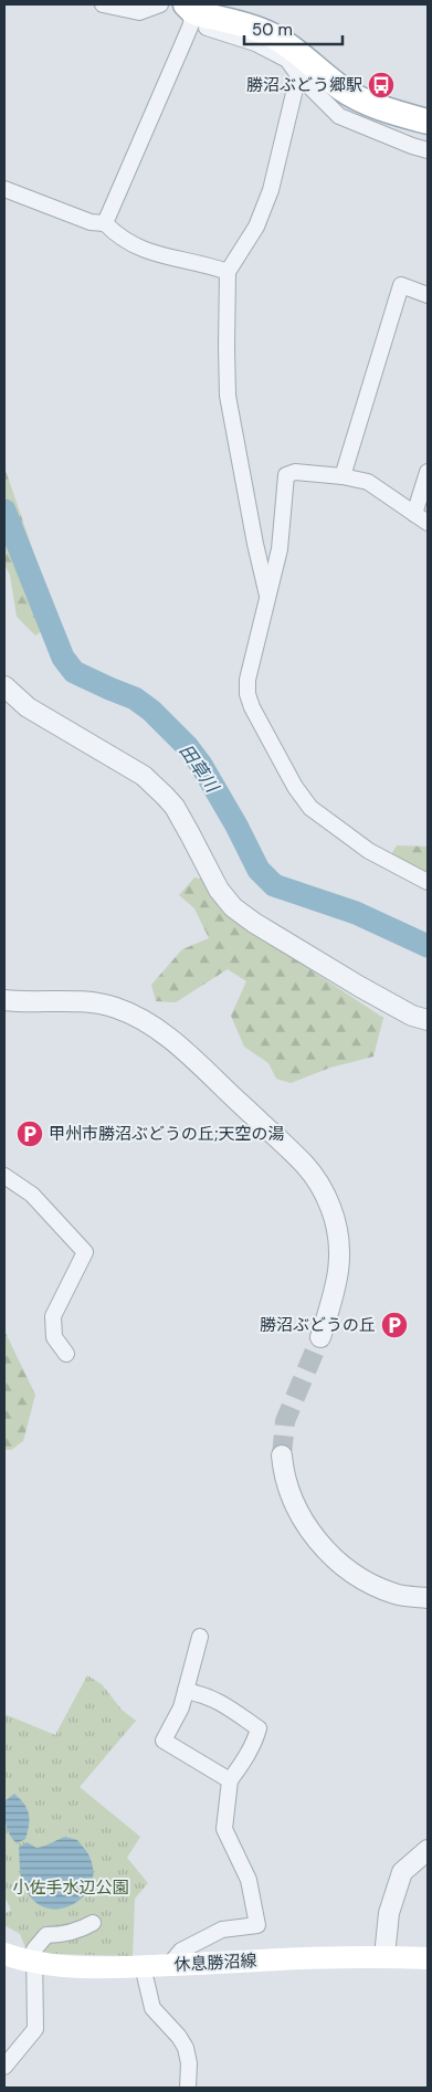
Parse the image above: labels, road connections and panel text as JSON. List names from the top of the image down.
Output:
{
  "streets": {
    "main road": ["休息勝沼線"]
  },
  "water": ["田草川"],
  "parks": ["小佐手水辺公園"],
  "places": {
    "bus stop": ["勝沼ぶどう郷駅"],
    "parking": ["甲州市勝沼ぶどうの丘;天空の湯", "勝沼ぶどうの丘"]
  },
  "scale_bar": "50 m"
}
